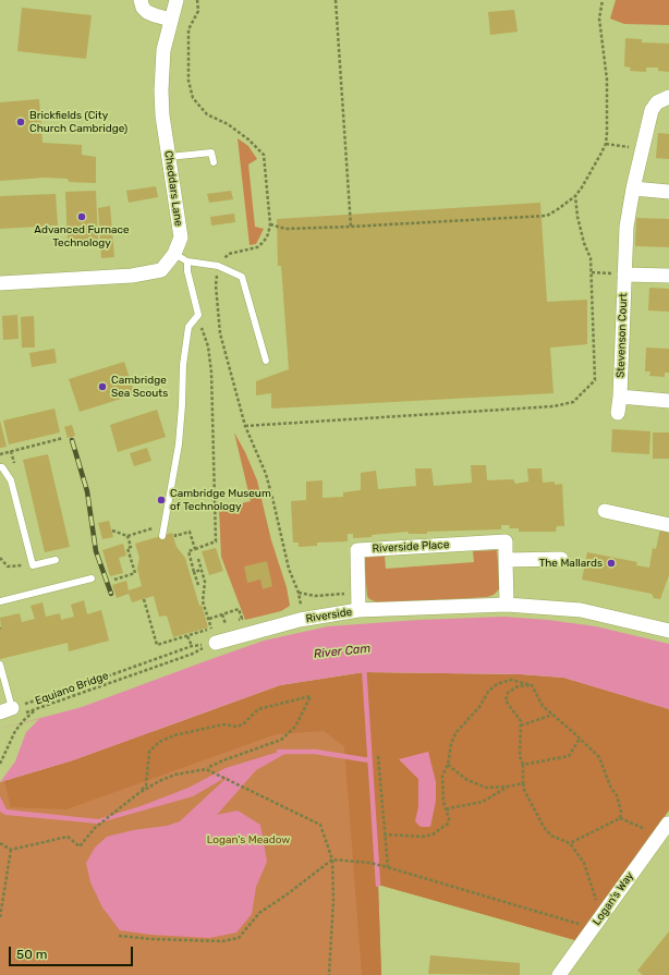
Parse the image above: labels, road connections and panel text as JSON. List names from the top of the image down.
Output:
{
  "streets": {
    "street": [
      "Cheddars Lane",
      "Stevenson Court",
      "Riverside Place",
      "Riverside",
      "Logan's Way"
    ],
    "path": ["Equiano Bridge"]
  },
  "crossings": [
    ["Riverside Place", "Riverside"],
    ["Riverside", "Equiano Bridge"]
  ],
  "water": ["River Cam"],
  "parks": ["Logan's Meadow"],
  "places": [
    "Brickfields (City Church Cambridge)",
    "Advanced Furnace Technology",
    "Cambridge Sea Scouts",
    "Cambridge Museum of Technology",
    "The Mallards"
  ],
  "scale_bar": "50 m"
}
